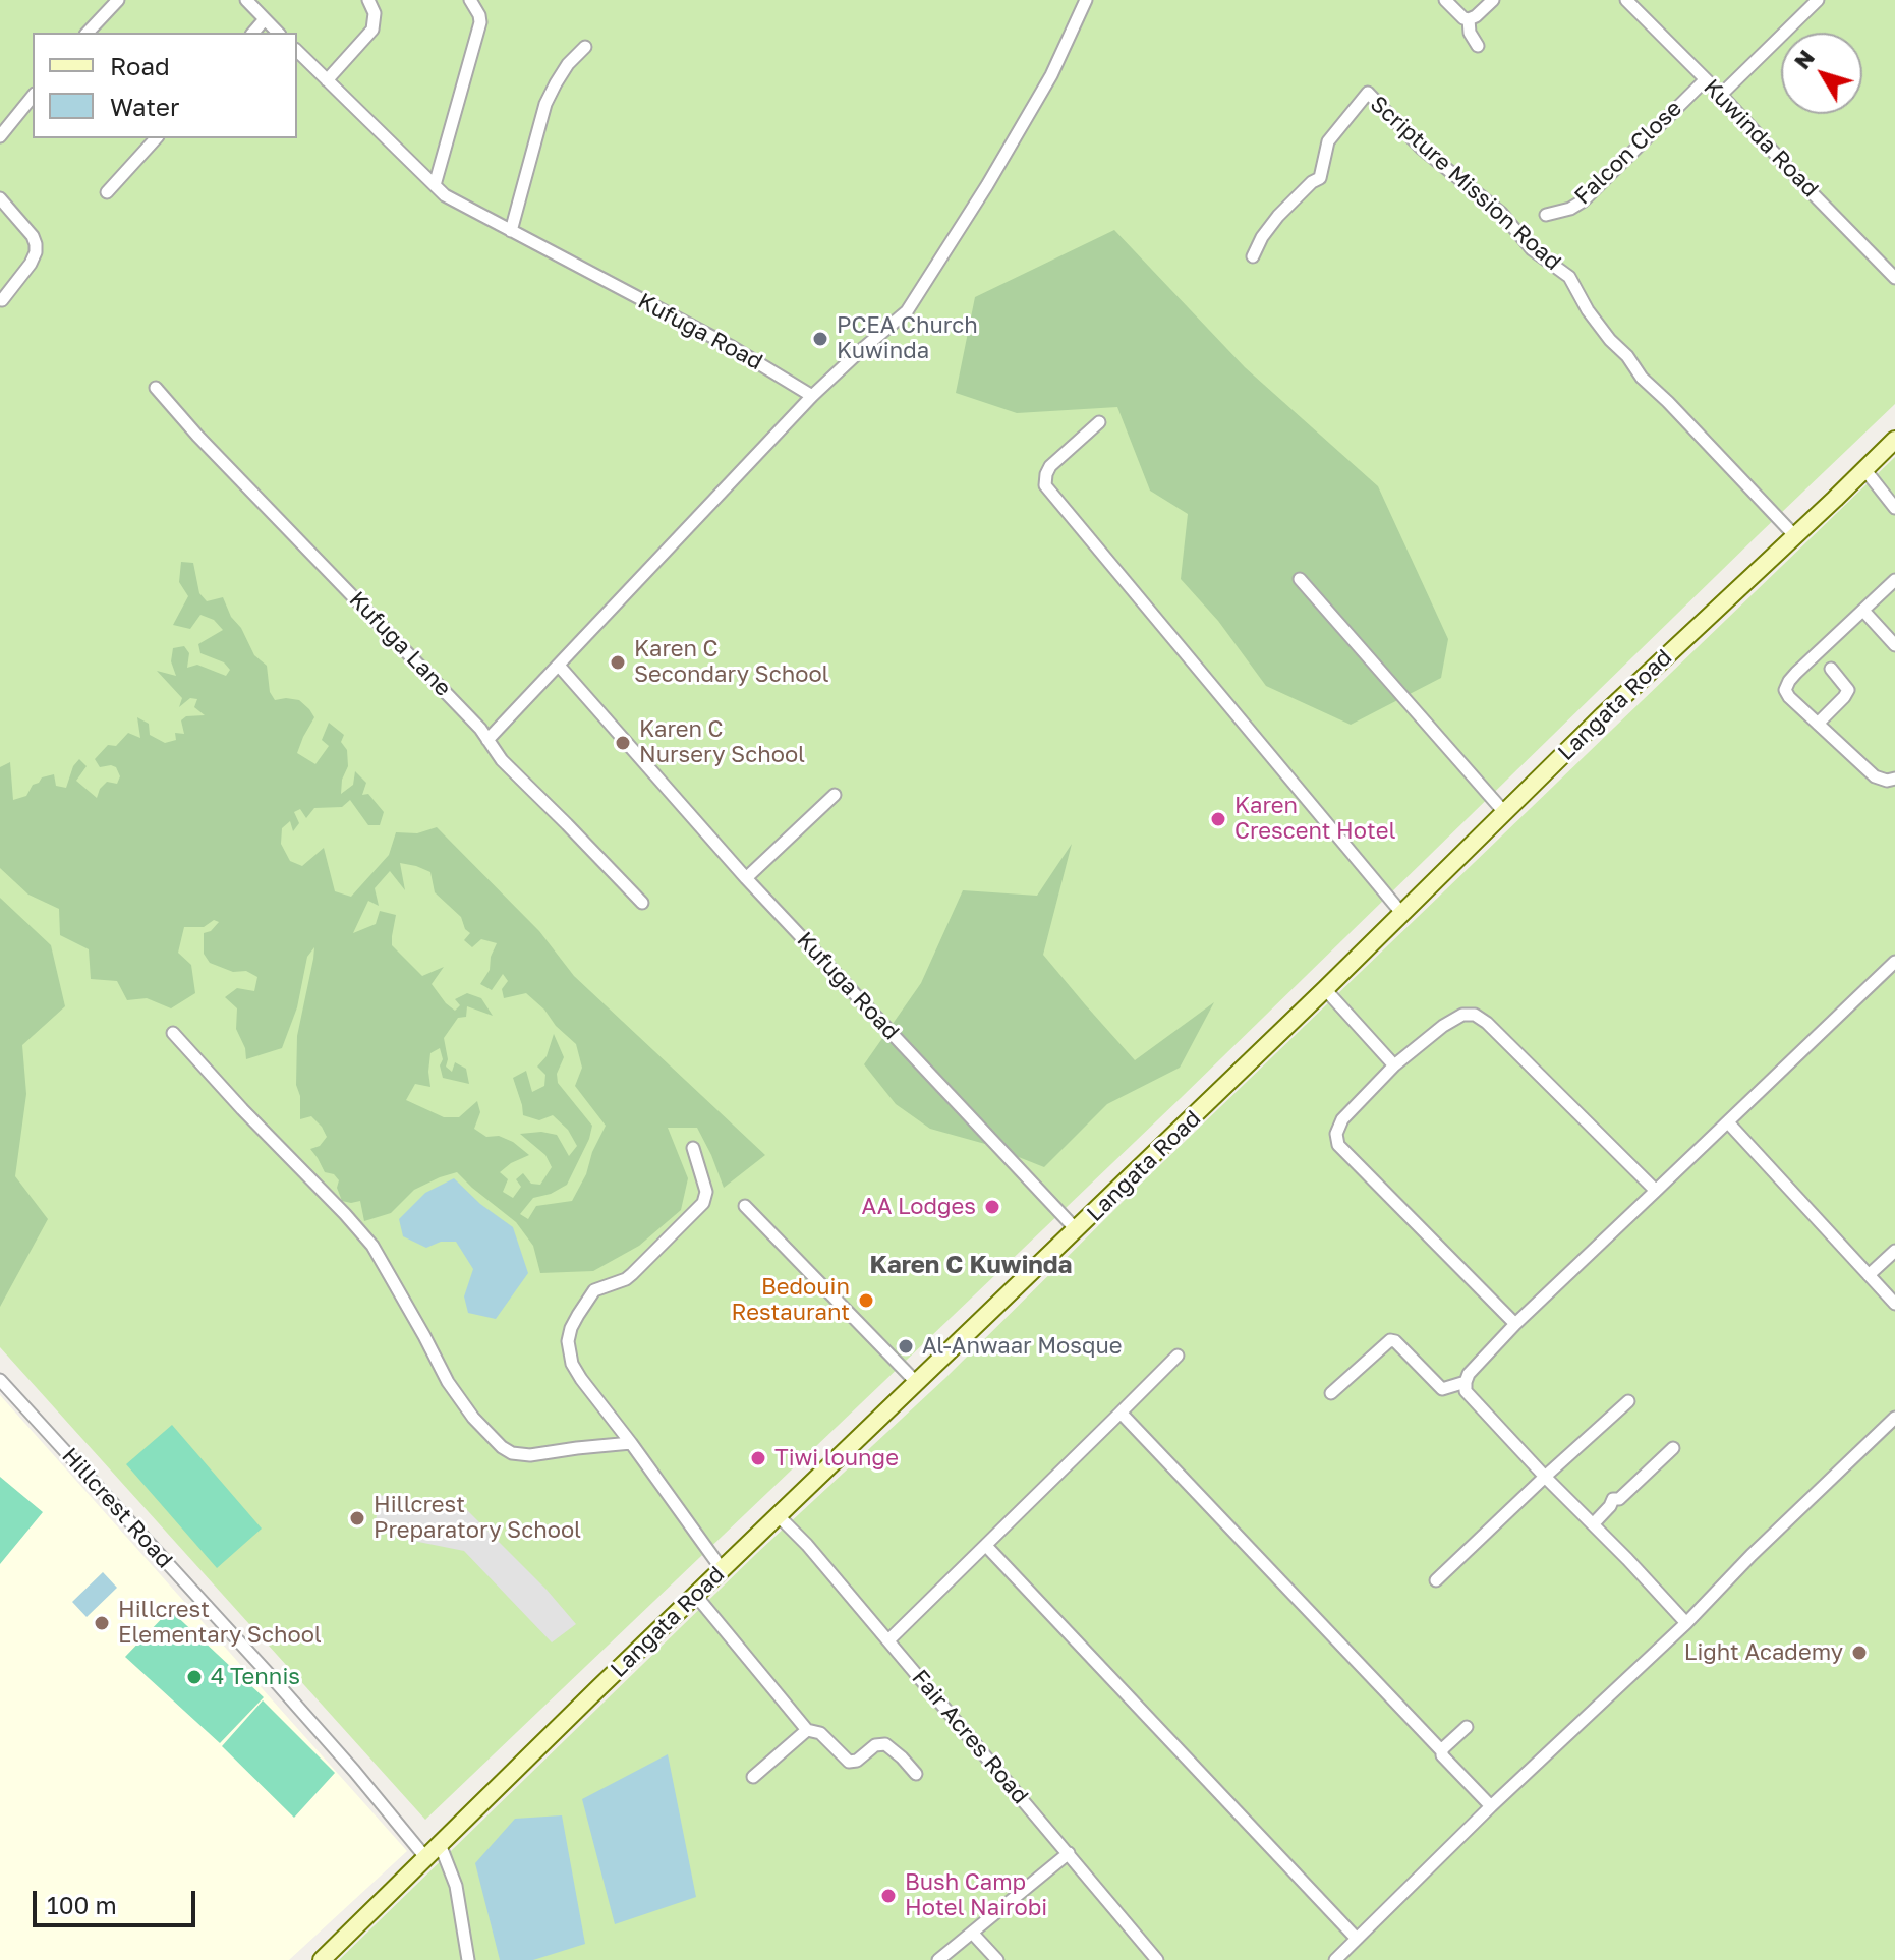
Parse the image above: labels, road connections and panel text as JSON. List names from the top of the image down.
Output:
{
  "streets": {
    "main road": ["Langata Road"],
    "street": [
      "Kuwinda Road",
      "Falcon Close",
      "Scripture Mission Road",
      "Kufuga Road",
      "Kufuga Lane",
      "Hillcrest Road",
      "Fair Acres Road"
    ]
  },
  "crossings": [
    ["Kuwinda Road", "Falcon Close"],
    ["Scripture Mission Road", "Langata Road"],
    ["Kufuga Road", "Langata Road"],
    ["Langata Road", "Hillcrest Road"],
    ["Langata Road", "Fair Acres Road"]
  ],
  "districts": ["Karen C Kuwinda"],
  "places": [
    "PCEA Church Kuwinda",
    "Karen C Secondary School",
    "Karen C Nursery School",
    "Karen Crescent Hotel",
    "AA Lodges",
    "Bedouin Restaurant",
    "Al-Anwaar Mosque",
    "Tiwi lounge",
    "Hillcrest Preparatory School",
    "Hillcrest Elementary School",
    "Light Academy",
    "4 Tennis",
    "Bush Camp Hotel Nairobi"
  ],
  "legend": ["Road", "Water"],
  "scale_bar": "100 m",
  "north": "top left"
}
